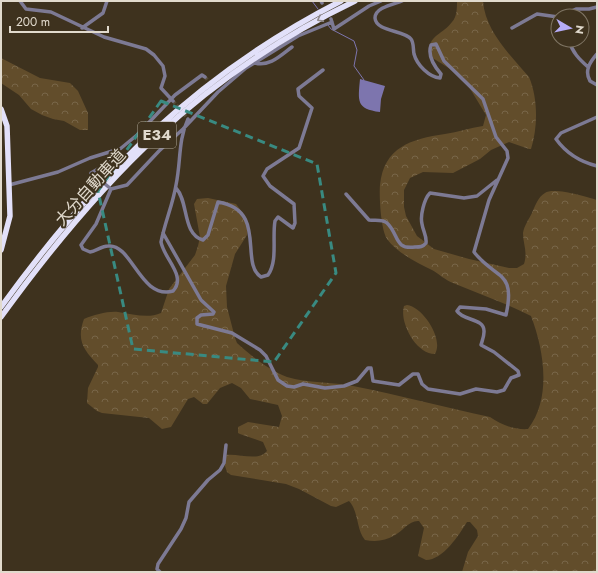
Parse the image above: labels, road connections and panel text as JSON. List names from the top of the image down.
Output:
{
  "streets": {
    "highway": ["E34", "大分自動車道"]
  },
  "scale_bar": "200 m",
  "north": "right"
}
